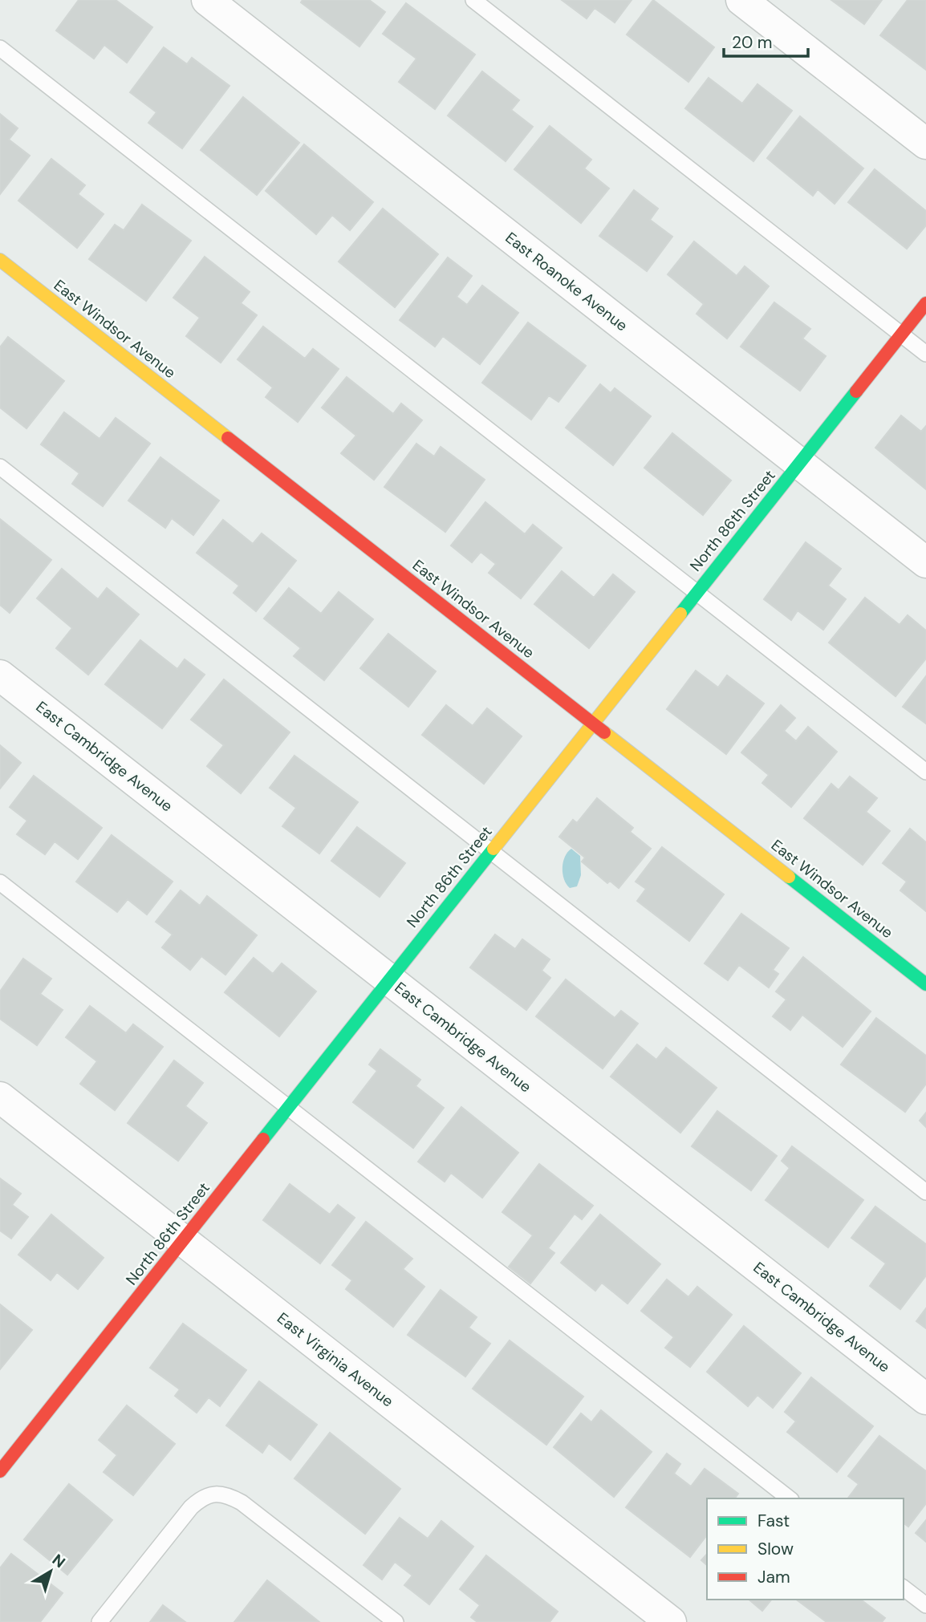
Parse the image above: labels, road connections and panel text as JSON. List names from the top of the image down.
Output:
{
  "streets": {
    "street": [
      "East Roanoke Avenue",
      "East Windsor Avenue",
      "North 86th Street",
      "East Cambridge Avenue",
      "East Virginia Avenue"
    ]
  },
  "crossings": [
    ["East Roanoke Avenue", "North 86th Street"],
    ["East Windsor Avenue", "North 86th Street"],
    ["North 86th Street", "East Cambridge Avenue"],
    ["North 86th Street", "East Virginia Avenue"]
  ],
  "legend": ["Fast", "Slow", "Jam"],
  "scale_bar": "20 m",
  "north": "top right"
}
